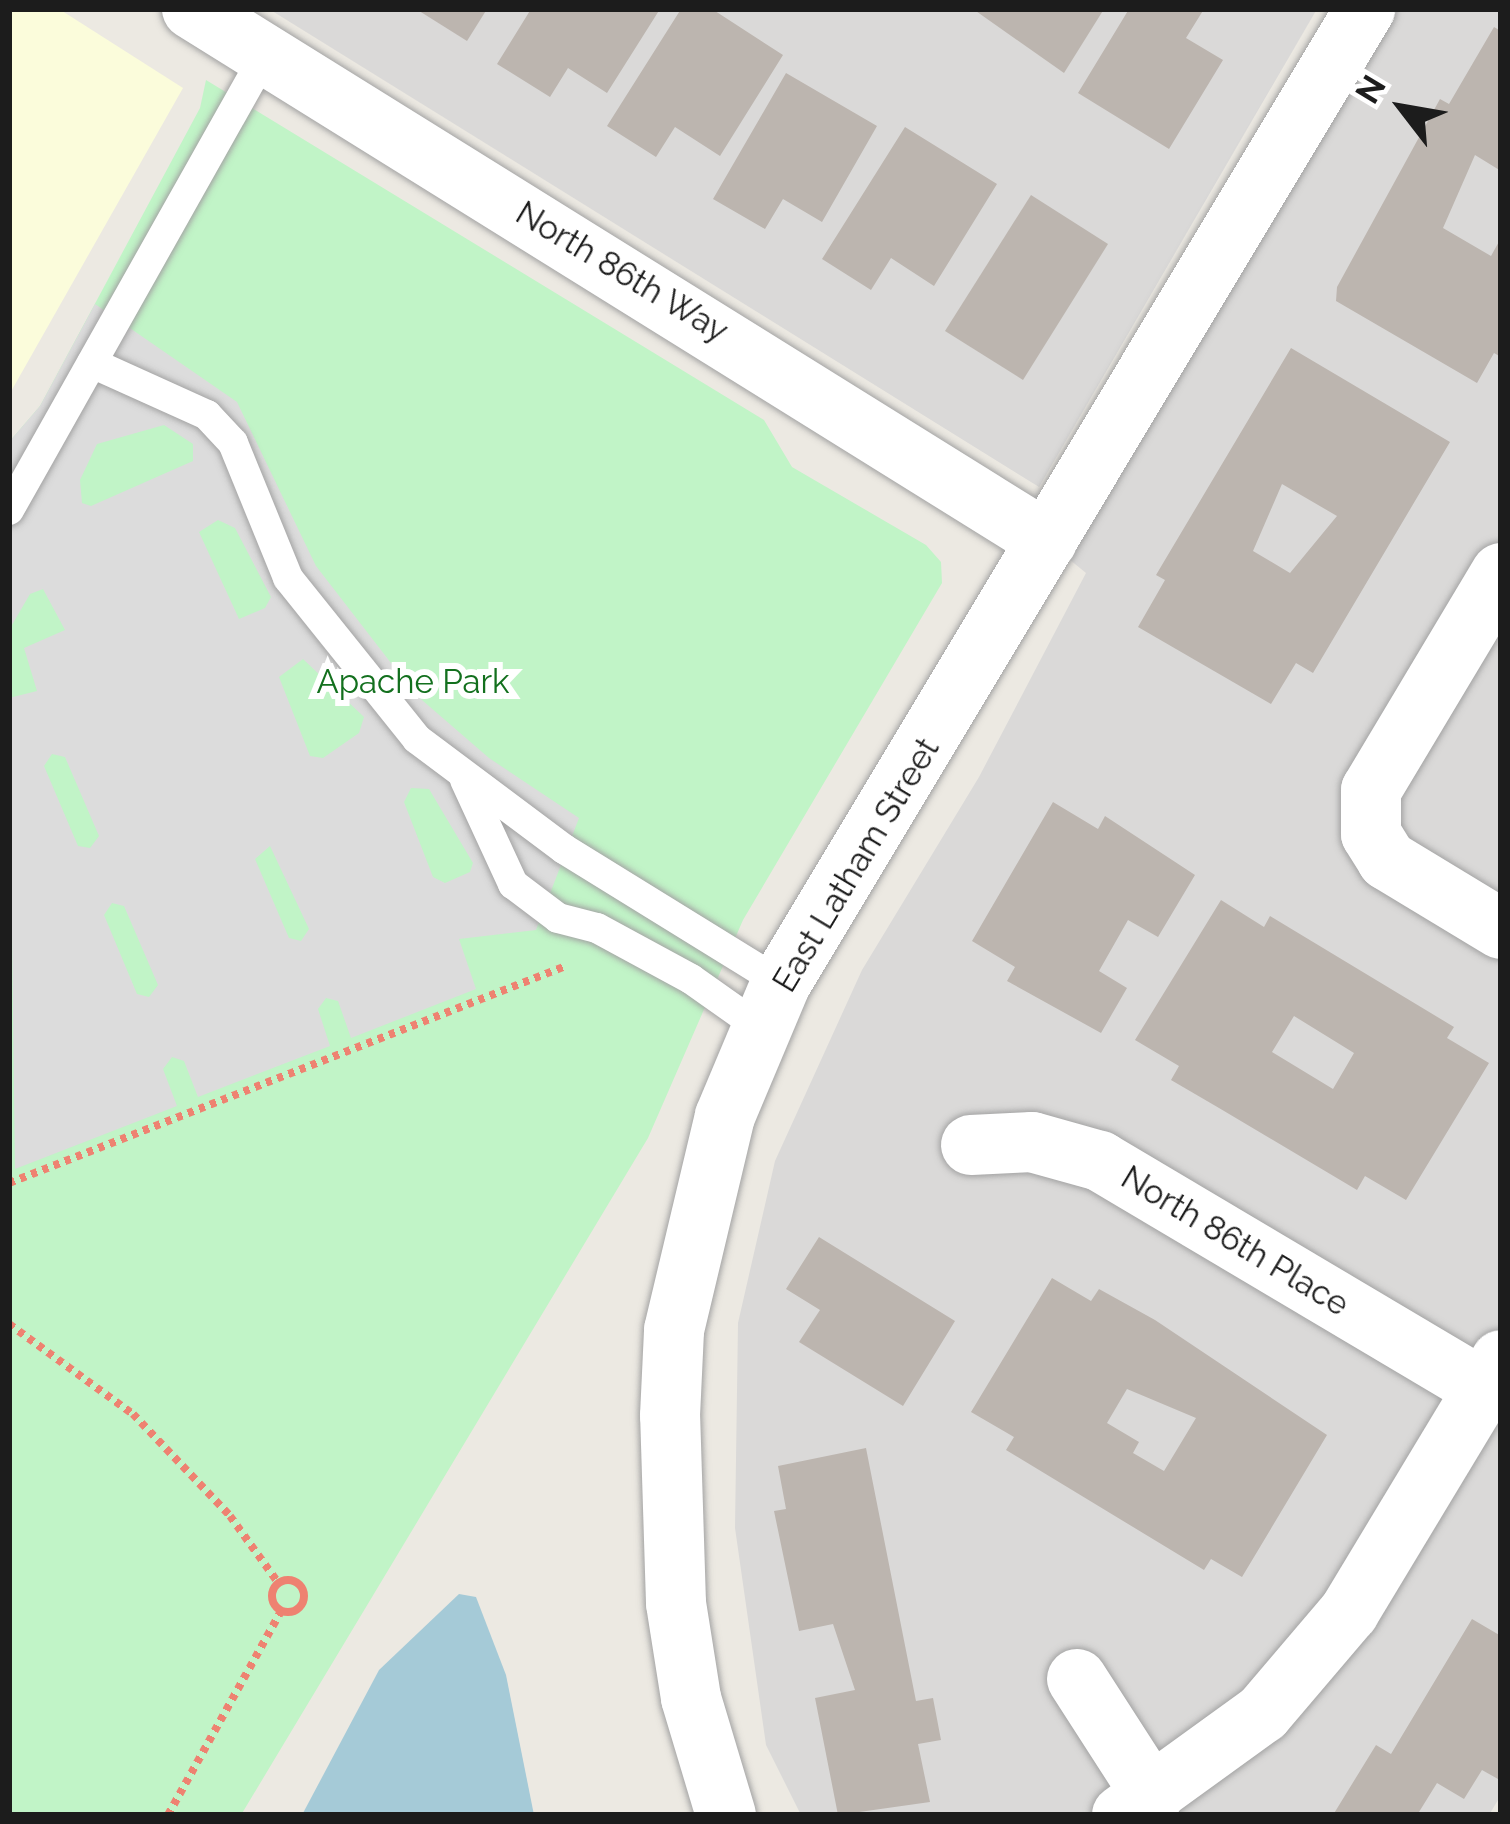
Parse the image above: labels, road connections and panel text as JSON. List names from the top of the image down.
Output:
{
  "streets": {
    "street": ["North 86th Way", "East Latham Street", "North 86th Place"]
  },
  "crossings": [
    ["North 86th Way", "East Latham Street"]
  ],
  "parks": ["Apache Park"],
  "north": "top left"
}
